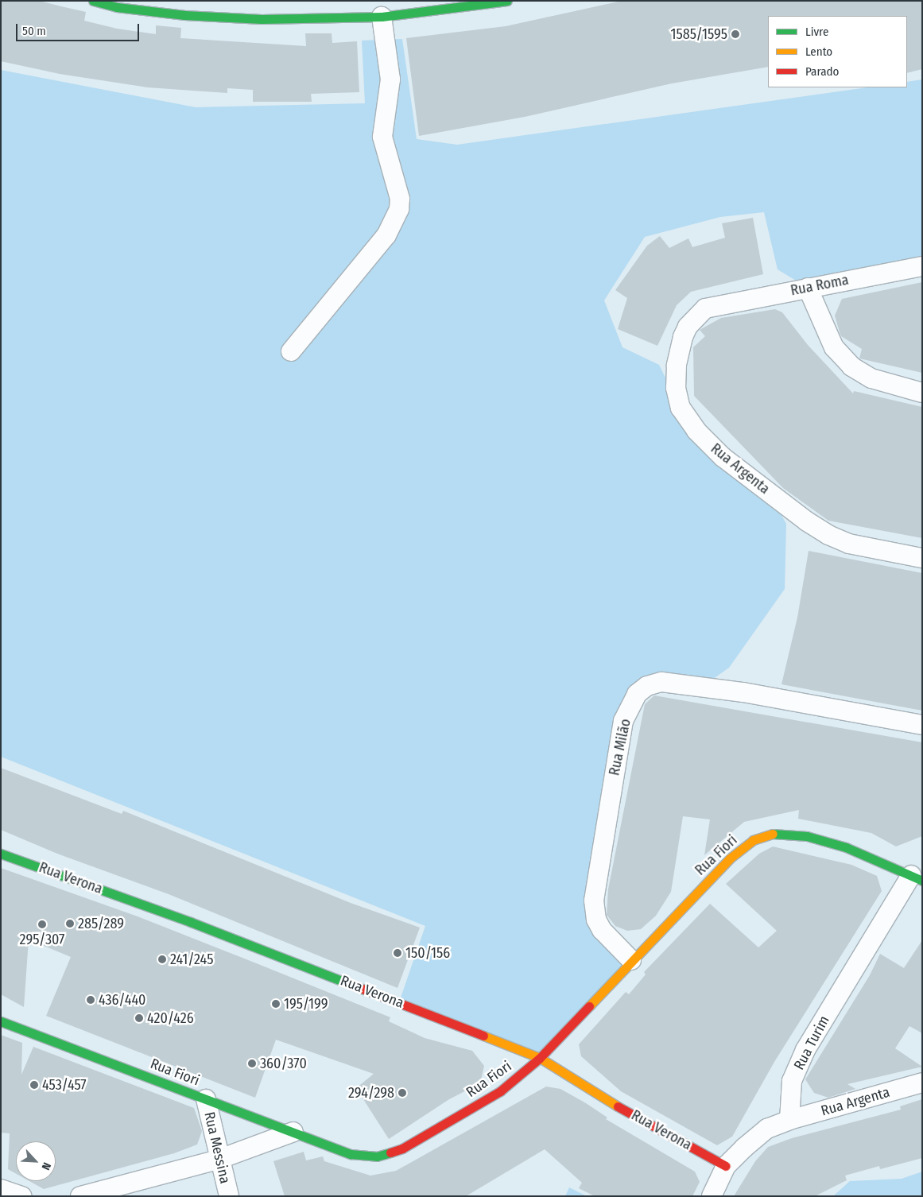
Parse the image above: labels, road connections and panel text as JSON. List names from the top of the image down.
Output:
{
  "streets": {
    "street": [
      "Rua Roma",
      "Rua Argenta",
      "Rua Milão",
      "Rua Fiori",
      "Rua Verona",
      "Rua Turim",
      "Rua Messina"
    ]
  },
  "crossings": [
    ["Rua Roma", "Rua Argenta"],
    ["Rua Argenta", "Rua Turim"],
    ["Rua Milão", "Rua Fiori"],
    ["Rua Fiori", "Rua Verona"],
    ["Rua Fiori", "Rua Turim"],
    ["Rua Fiori", "Rua Messina"]
  ],
  "places": [
    "1585/1595",
    "285/289",
    "295/307",
    "150/156",
    "241/245",
    "436/440",
    "195/199",
    "420/426",
    "360/370",
    "453/457",
    "294/298"
  ],
  "legend": ["Livre", "Lento", "Parado"],
  "scale_bar": "50 m",
  "north": "bottom right"
}
